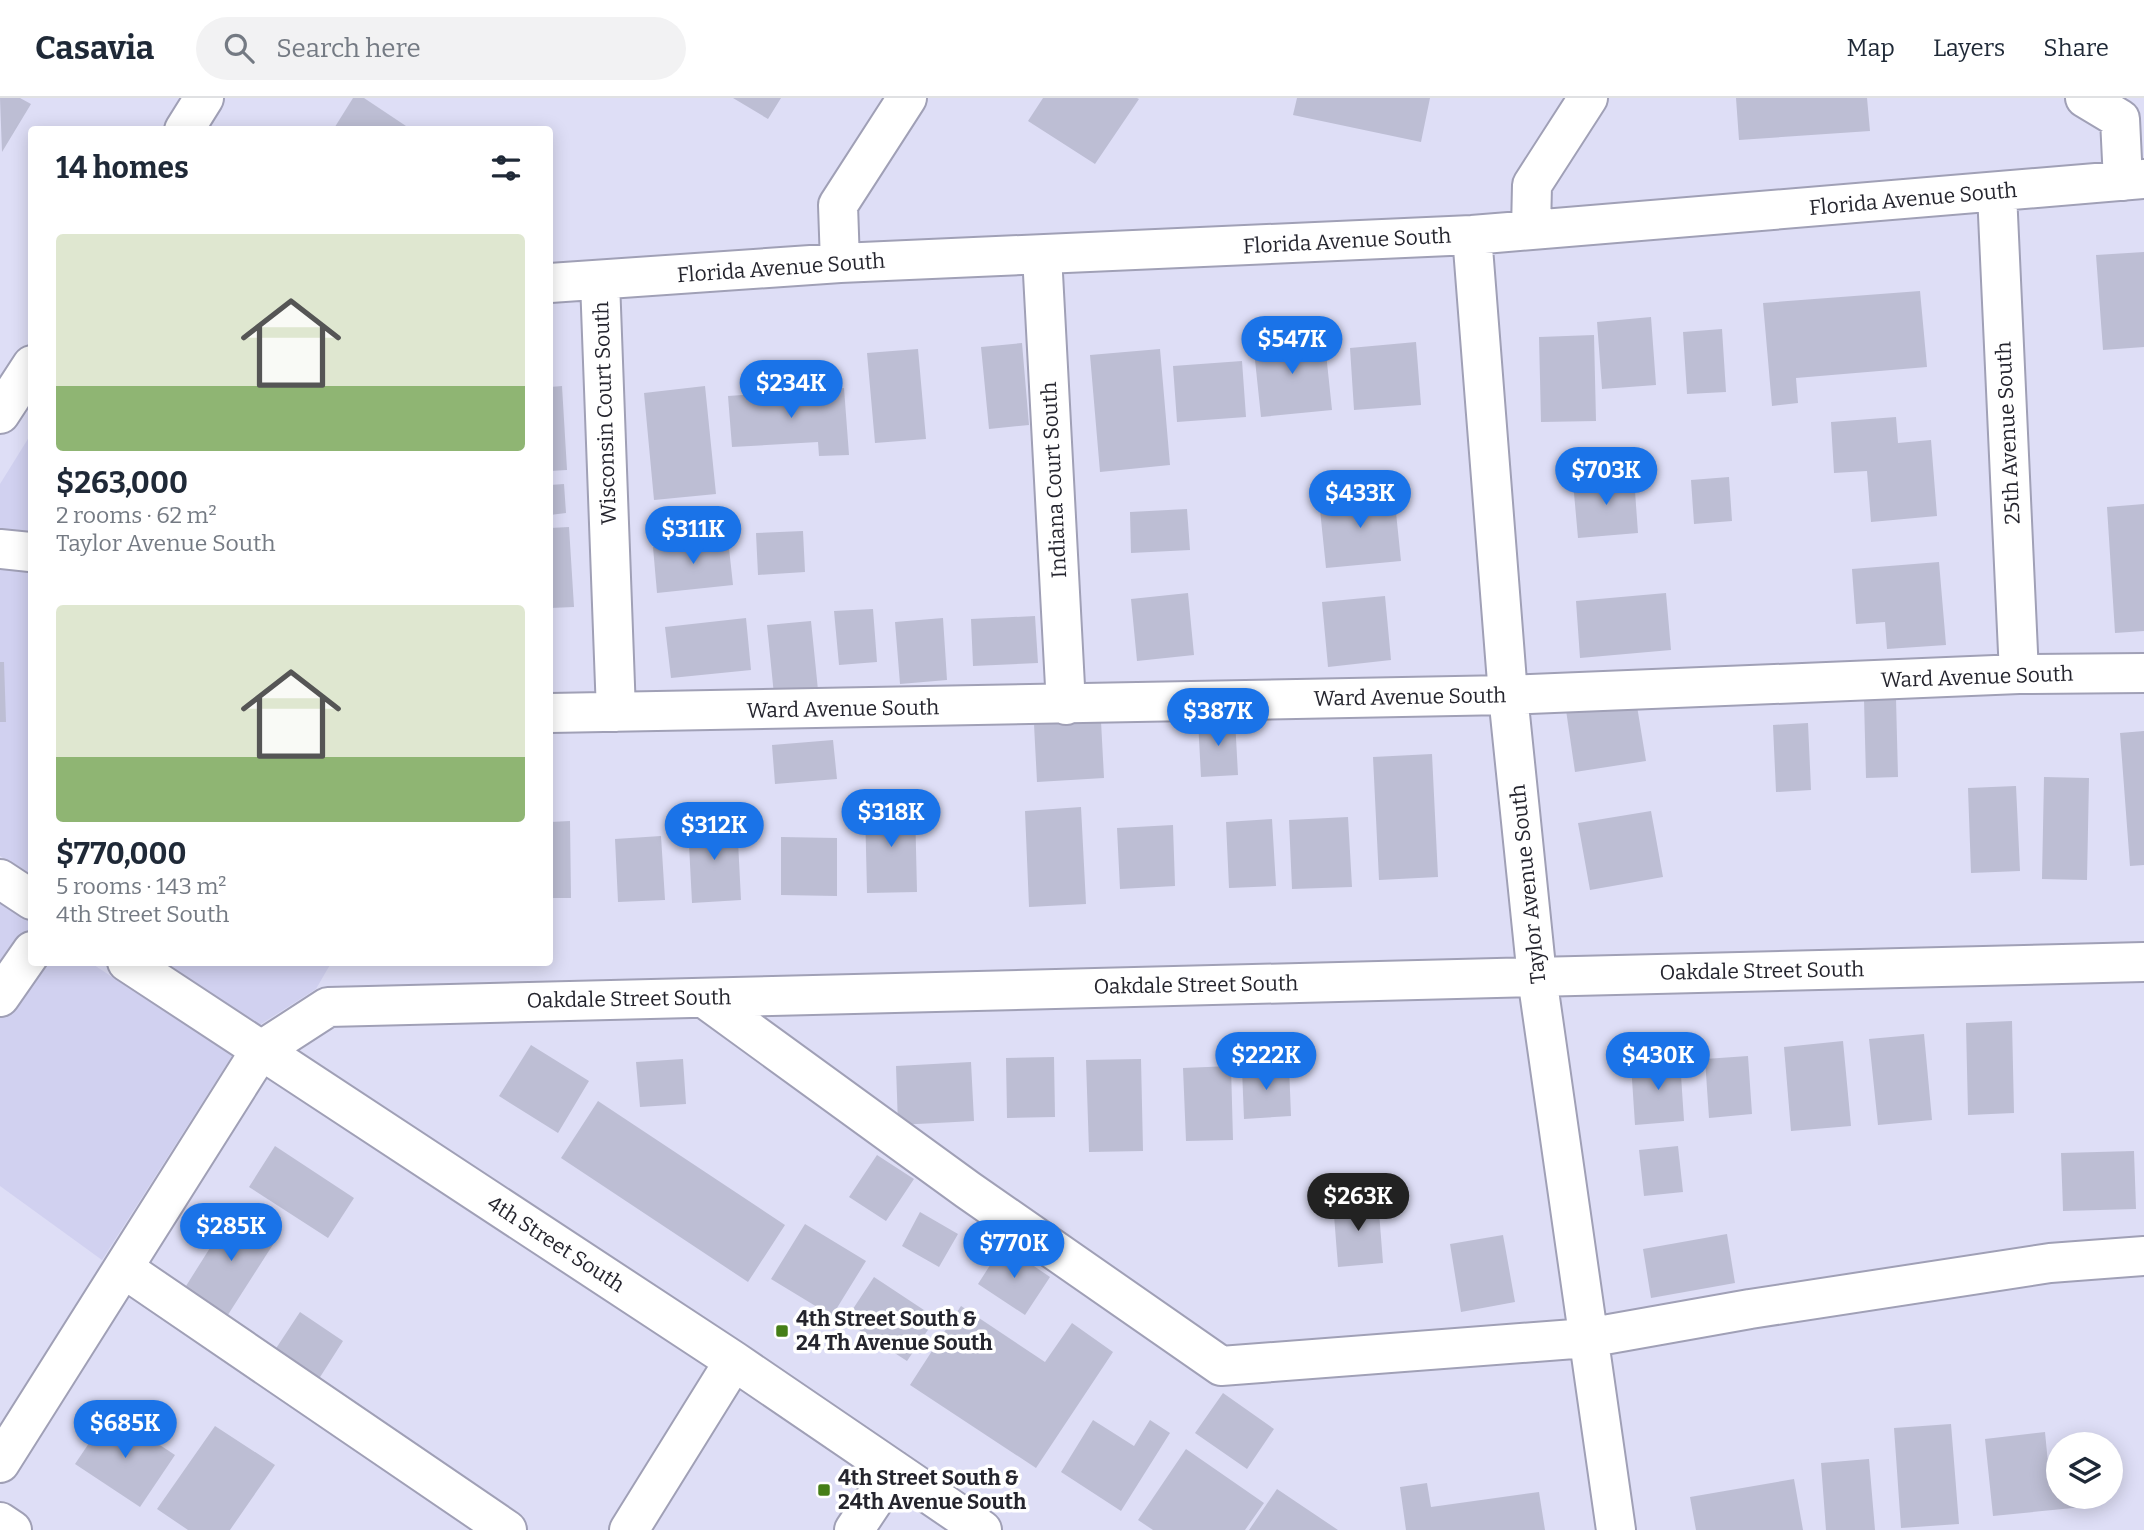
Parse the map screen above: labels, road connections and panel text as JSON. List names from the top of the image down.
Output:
{
  "streets": {
    "street": [
      "Florida Avenue South",
      "Wisconsin Court South",
      "25th Avenue South",
      "Indiana Court South",
      "Ward Avenue South",
      "Taylor Avenue South",
      "Oakdale Street South",
      "4th Street South"
    ]
  },
  "crossings": [
    ["Florida Avenue South", "Wisconsin Court South"],
    ["Florida Avenue South", "25th Avenue South"],
    ["Florida Avenue South", "Indiana Court South"],
    ["Florida Avenue South", "Taylor Avenue South"],
    ["Wisconsin Court South", "Ward Avenue South"],
    ["25th Avenue South", "Ward Avenue South"],
    ["Indiana Court South", "Ward Avenue South"],
    ["Ward Avenue South", "Taylor Avenue South"],
    ["Taylor Avenue South", "Oakdale Street South"],
    ["Oakdale Street South", "4th Street South"]
  ],
  "places": {
    "transit": ["4th Street South & 24 Th Avenue South", "4th Street South & 24th Avenue South"]
  },
  "page": {
    "header": "Casavia",
    "search": "Search here",
    "nav": ["Map", "Layers", "Share"],
    "heading": "14 homes",
    "list": [
      {
        "name": "$263,000",
        "note": "2 rooms · 62 m² · Taylor Avenue South"
      },
      {
        "name": "$770,000",
        "note": "5 rooms · 143 m² · 4th Street South"
      }
    ],
    "price": [
      "$547K",
      "$234K",
      "$703K",
      "$433K",
      "$311K",
      "$387K",
      "$318K",
      "$312K",
      "$222K",
      "$430K",
      "$263K",
      "$285K",
      "$770K",
      "$685K"
    ]
  }
}
